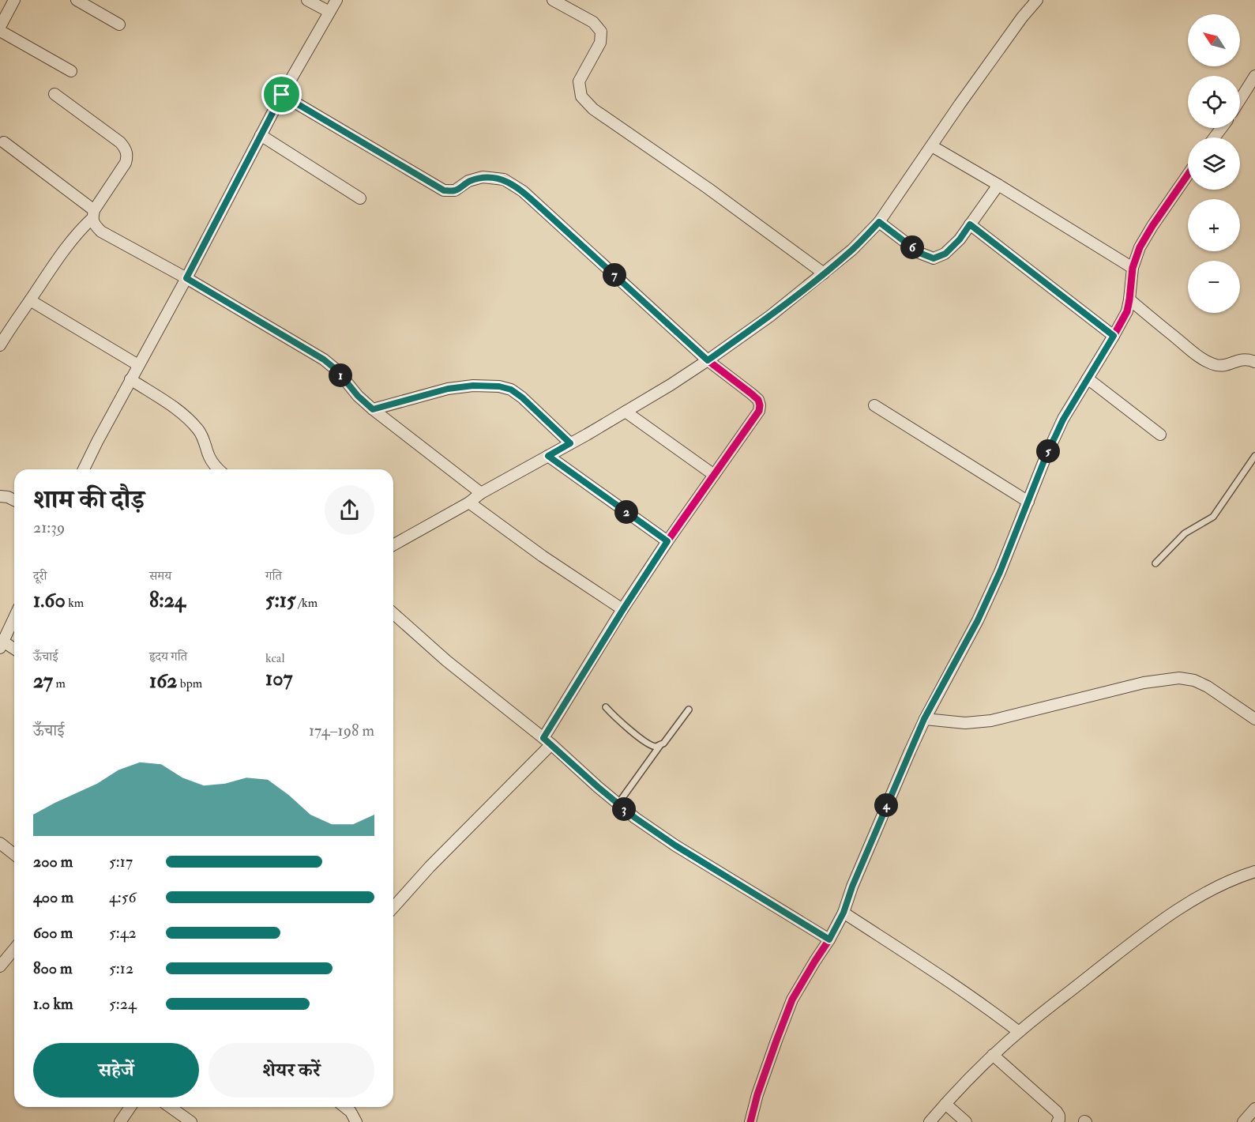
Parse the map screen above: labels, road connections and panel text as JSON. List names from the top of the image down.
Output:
{
  "north": "top left",
  "page": {
    "map_buttons": ["+", "−"],
    "pins": [
      "6",
      "7",
      "1",
      "5",
      "2",
      "4",
      "3"
    ],
    "heading": ["शाम की दौड़", "21:39"],
    "stats": [
      ["दूरी", "1.60 km"],
      ["समय", "8:24"],
      ["गति", "5:15 /km"],
      ["ऊँचाई", "27 m"],
      ["हृदय गति", "162 bpm"],
      ["kcal", "107"]
    ],
    "chart": ["ऊँचाई", "174–198 m"],
    "list": [
      {
        "name": "200 m",
        "note": "5:17"
      },
      {
        "name": "400 m",
        "note": "4:56"
      },
      {
        "name": "600 m",
        "note": "5:42"
      },
      {
        "name": "800 m",
        "note": "5:12"
      },
      {
        "name": "1.0 km",
        "note": "5:24"
      }
    ],
    "buttons": ["सहेजें", "शेयर करें"]
  }
}
